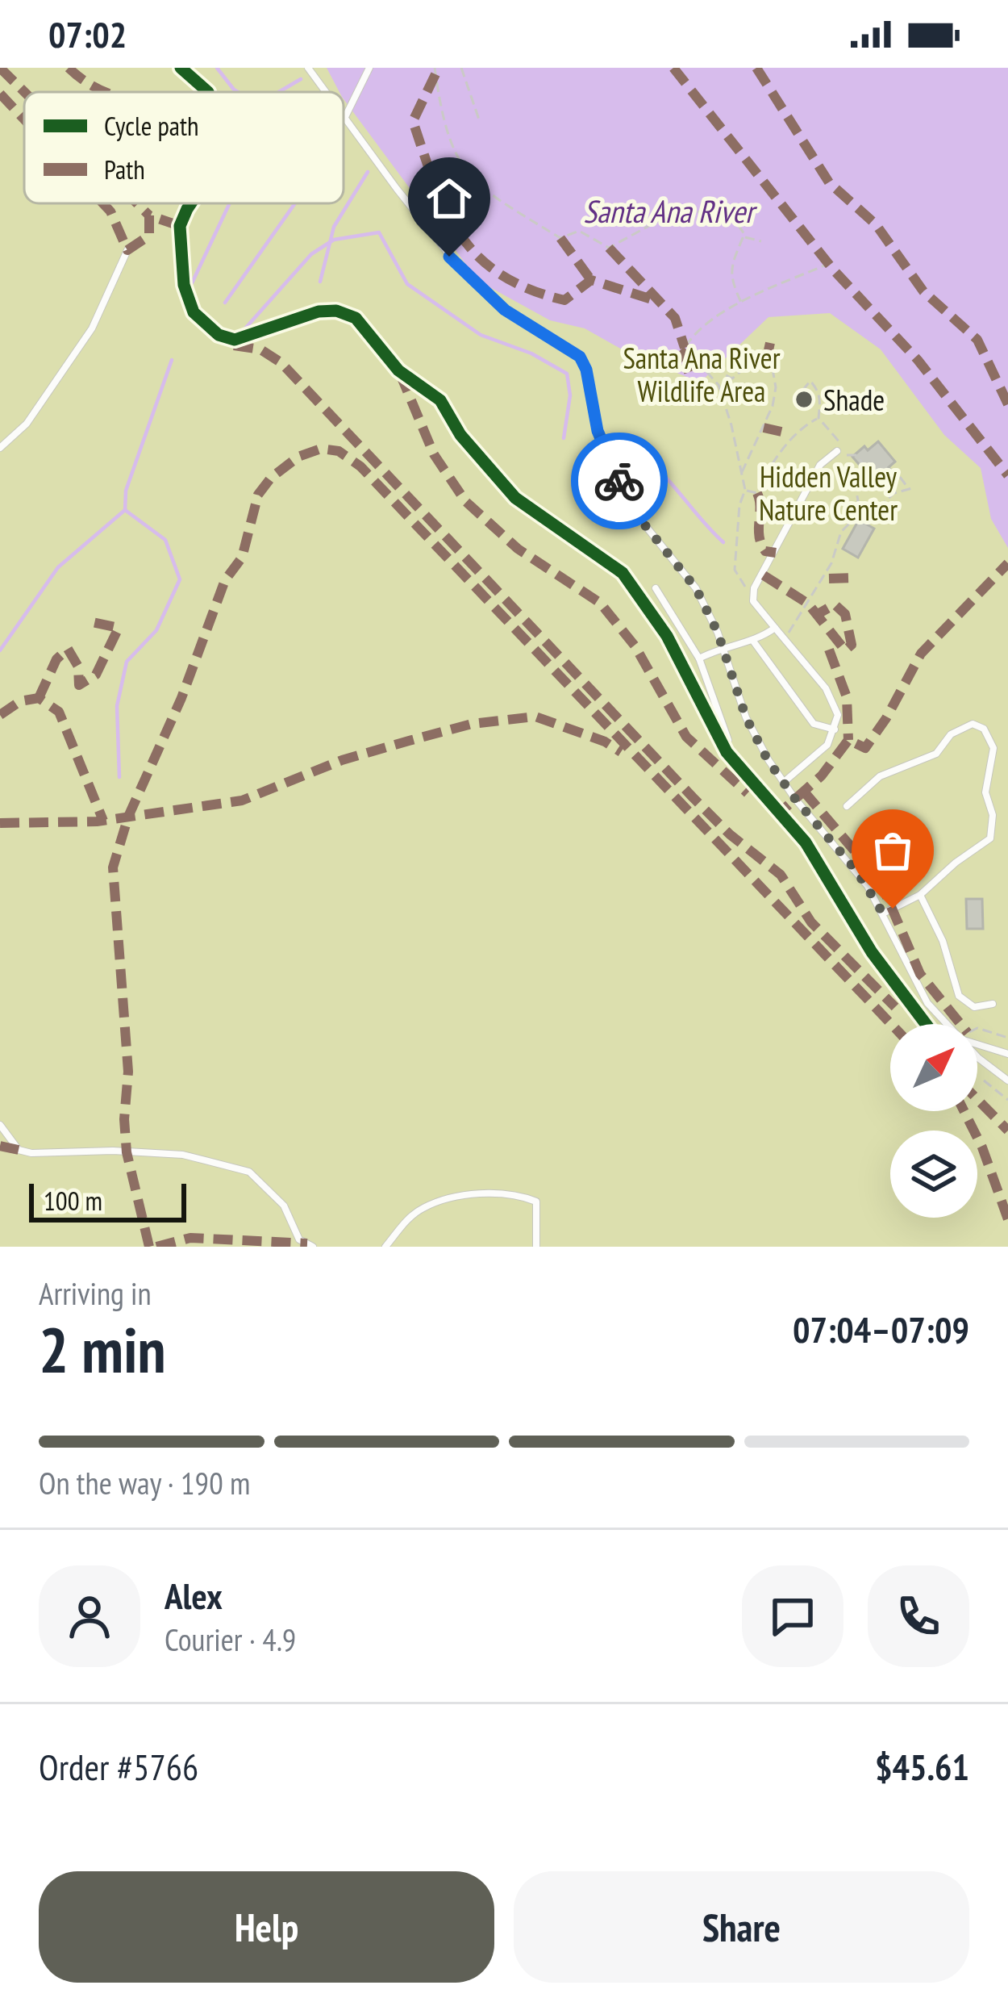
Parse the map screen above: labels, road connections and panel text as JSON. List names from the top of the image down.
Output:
{
  "water": ["Santa Ana River"],
  "parks": ["Santa Ana River Wildlife Area", "Hidden Valley Nature Center"],
  "places": ["Shade"],
  "legend": ["Cycle path", "Path"],
  "scale_bar": "100 m",
  "north": "top right",
  "page": {
    "status": "07:02",
    "scale": "100 m",
    "heading": ["2 min", "Arriving in", "07:04–07:09"],
    "panel": [
      "Alex",
      "Courier · 4.9",
      "Order #5766",
      "$45.61"
    ],
    "bar": "On the way · 190 m",
    "buttons": ["Help", "Share"]
  }
}
